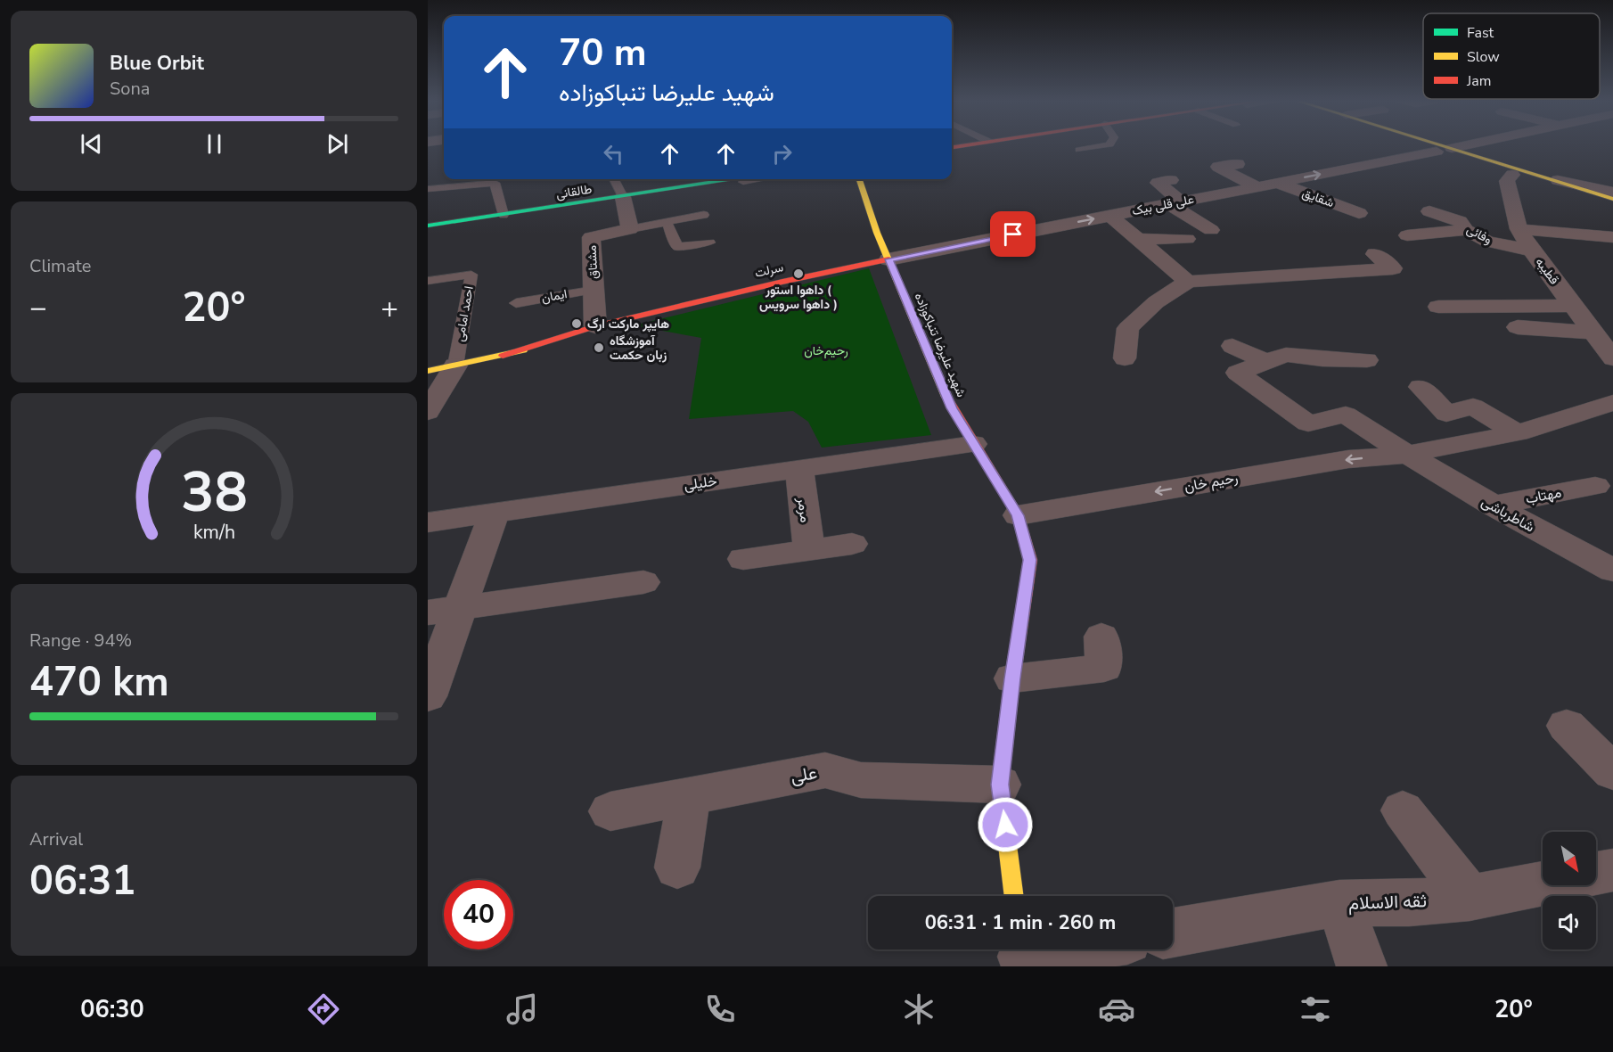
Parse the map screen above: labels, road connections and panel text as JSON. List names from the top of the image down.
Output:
{
  "streets": {
    "main road": ["طالقانی", "سرلت", "شهید علیرضا تنباکوزاده"],
    "street": [
      "شقایق",
      "علی قلی بیک",
      "وفائی",
      "مشتاق",
      "قطیبه",
      "رحیم خان",
      "خلیلی",
      "مهتاب",
      "مرمر",
      "شاطرباشی",
      "علی",
      "ثقه الاسلام"
    ],
    "lane": ["ایمان", "احمد امامی"]
  },
  "crossings": [
    ["شقایق", "علی قلی بیک"],
    ["علی قلی بیک", "سرلت"],
    ["علی قلی بیک", "شهید علیرضا تنباکوزاده"],
    ["وفائی", "قطیبه"],
    ["مشتاق", "سرلت"],
    ["مشتاق", "ایمان"],
    ["سرلت", "احمد امامی"],
    ["سرلت", "شهید علیرضا تنباکوزاده"],
    ["شهید علیرضا تنباکوزاده", "رحیم خان"],
    ["شهید علیرضا تنباکوزاده", "خلیلی"],
    ["شهید علیرضا تنباکوزاده", "علی"],
    ["رحیم خان", "شاطرباشی"],
    ["خلیلی", "مرمر"],
    ["مهتاب", "شاطرباشی"]
  ],
  "parks": ["رحیم‌خان"],
  "places": ["داهوا استور ( داهوا سرویس )", "هایپر مارکت ارگ", "آموزشگاه زبان حکمت"],
  "legend": ["Fast", "Slow", "Jam"],
  "north": "bottom right",
  "page": {
    "turn": ["70 m", "شهید علیرضا تنباکوزاده"],
    "song": ["Blue Orbit", "Sona"],
    "tile": [
      "Climate",
      ["Range · 94%", "470 km"],
      ["Arrival", "06:31"]
    ],
    "heat": ["−", "20°", "+"],
    "limit": "40",
    "trip": "06:31 · 1 min · 260 m",
    "tabs": ["06:30", "20°"],
    "gauge": ["38", "km/h"]
  }
}
